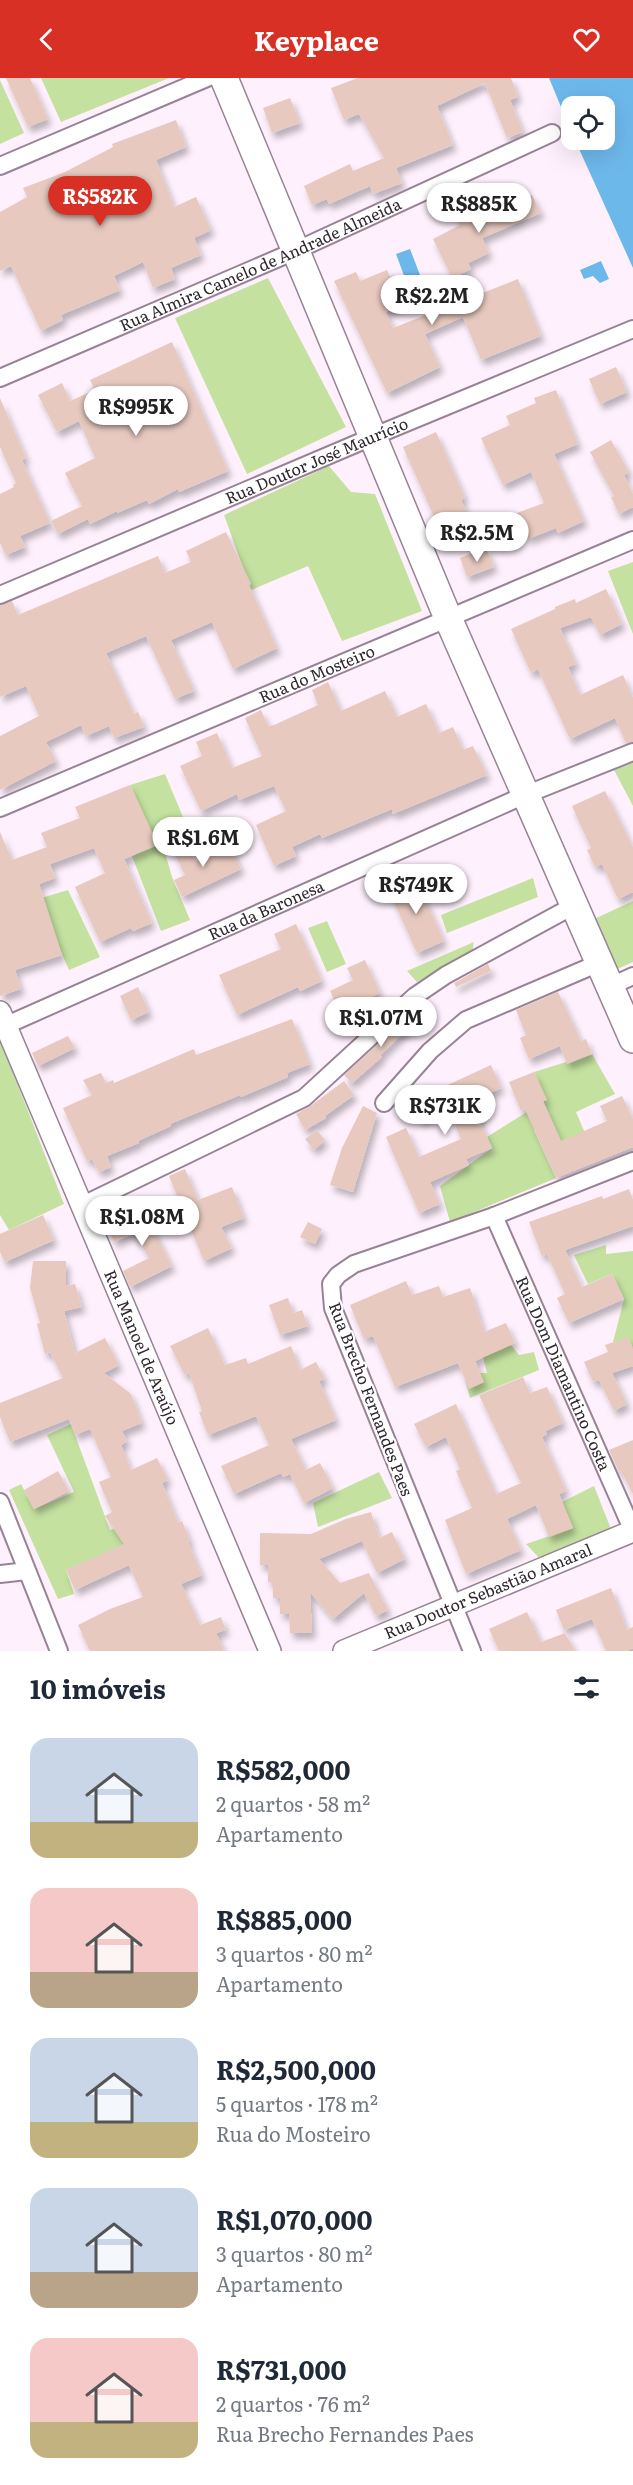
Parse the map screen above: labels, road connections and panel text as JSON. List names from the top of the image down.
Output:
{
  "streets": {
    "street": [
      "Rua Almira Camelo de Andrade Almeida",
      "Rua Doutor José Maurício",
      "Rua do Mosteiro",
      "Rua da Baronesa",
      "Rua Manoel de Araújo",
      "Rua Dom Diamantino Costa",
      "Rua Brecho Fernandes Paes",
      "Rua Doutor Sebastião Amaral"
    ]
  },
  "crossings": [
    ["Rua da Baronesa", "Rua Manoel de Araújo"],
    ["Rua Dom Diamantino Costa", "Rua Brecho Fernandes Paes"],
    ["Rua Dom Diamantino Costa", "Rua Doutor Sebastião Amaral"],
    ["Rua Brecho Fernandes Paes", "Rua Doutor Sebastião Amaral"]
  ],
  "page": {
    "header": "Keyplace",
    "price": [
      "R$582K",
      "R$885K",
      "R$2.2M",
      "R$995K",
      "R$2.5M",
      "R$1.6M",
      "R$749K",
      "R$1.07M",
      "R$731K",
      "R$1.08M"
    ],
    "heading": "10 imóveis",
    "list": [
      {
        "name": "R$582,000",
        "note": "2 quartos · 58 m² · Apartamento"
      },
      {
        "name": "R$885,000",
        "note": "3 quartos · 80 m² · Apartamento"
      },
      {
        "name": "R$2,500,000",
        "note": "5 quartos · 178 m² · Rua do Mosteiro"
      },
      {
        "name": "R$1,070,000",
        "note": "3 quartos · 80 m² · Apartamento"
      },
      {
        "name": "R$731,000",
        "note": "2 quartos · 76 m² · Rua Brecho Fernandes Paes"
      }
    ]
  }
}
